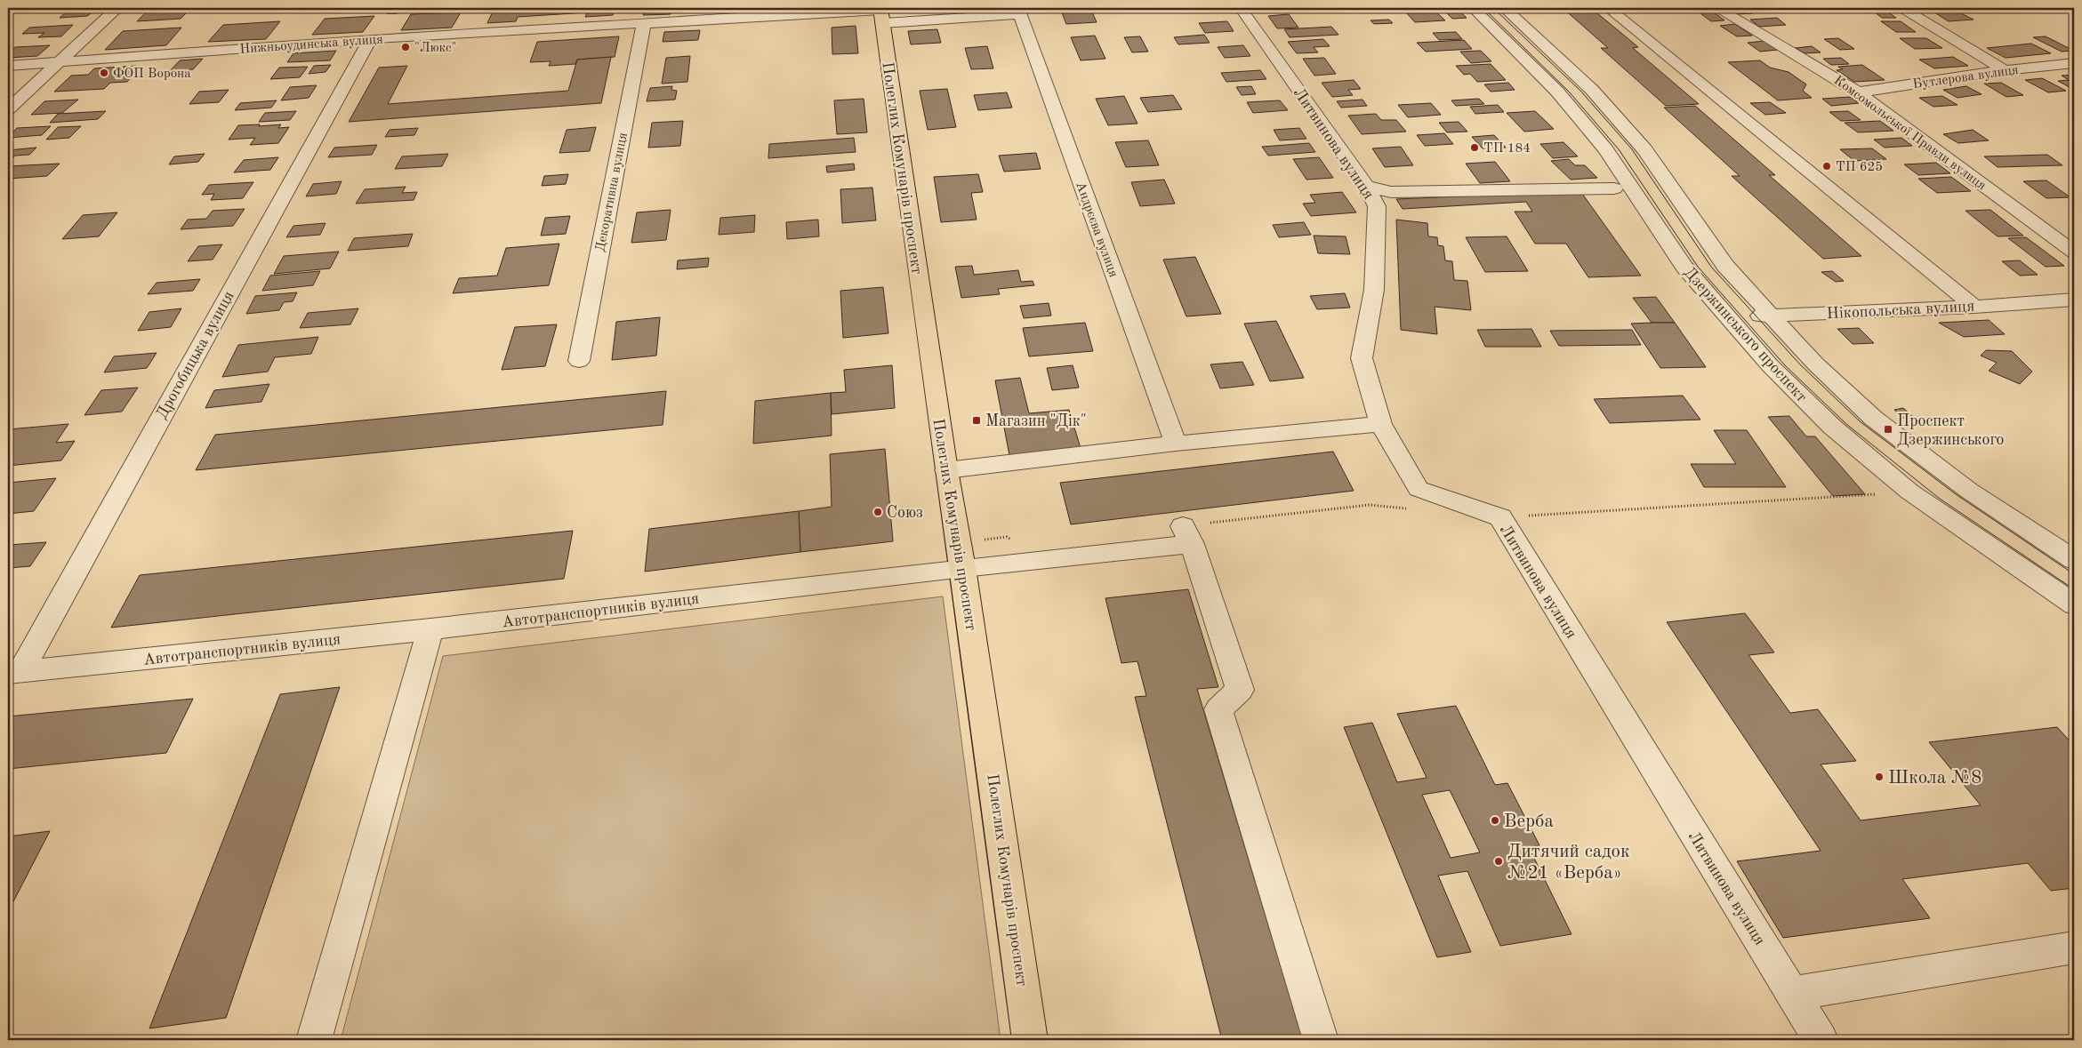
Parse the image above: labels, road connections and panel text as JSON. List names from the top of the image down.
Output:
{
  "streets": {
    "main road": ["Полеглих Комунарів проспект"],
    "street": [
      "Нижньоудинська вулиця",
      "Бутлерова вулиця",
      "Комсомольської Правди вулиця",
      "Литвинова вулиця",
      "Декоративна вулиця",
      "Андрєєва вулиця",
      "Нікопольська вулиця",
      "Дзержинського проспект",
      "Дрогобицька вулиця",
      "Автотранспортників вулиця"
    ]
  },
  "crossings": [
    ["Нижньоудинська вулиця", "Полеглих Комунарів проспект"],
    ["Нижньоудинська вулиця", "Декоративна вулиця"],
    ["Нижньоудинська вулиця", "Андрєєва вулиця"],
    ["Нижньоудинська вулиця", "Дрогобицька вулиця"],
    ["Бутлерова вулиця", "Комсомольської Правди вулиця"],
    ["Полеглих Комунарів проспект", "Андрєєва вулиця"],
    ["Полеглих Комунарів проспект", "Автотранспортників вулиця"],
    ["Нікопольська вулиця", "Дзержинського проспект"],
    ["Дрогобицька вулиця", "Автотранспортників вулиця"]
  ],
  "places": {
    "other": [
      "\"Люкс\"",
      "ФОП Ворона",
      "ТП 184",
      "ТП 625",
      "Союз",
      "Школа №8",
      "Верба",
      "Дитячий садок №21 «Верба»"
    ],
    "transit": ["Магазин \"Дік\"", "Проспект Дзержинського"]
  }
}
